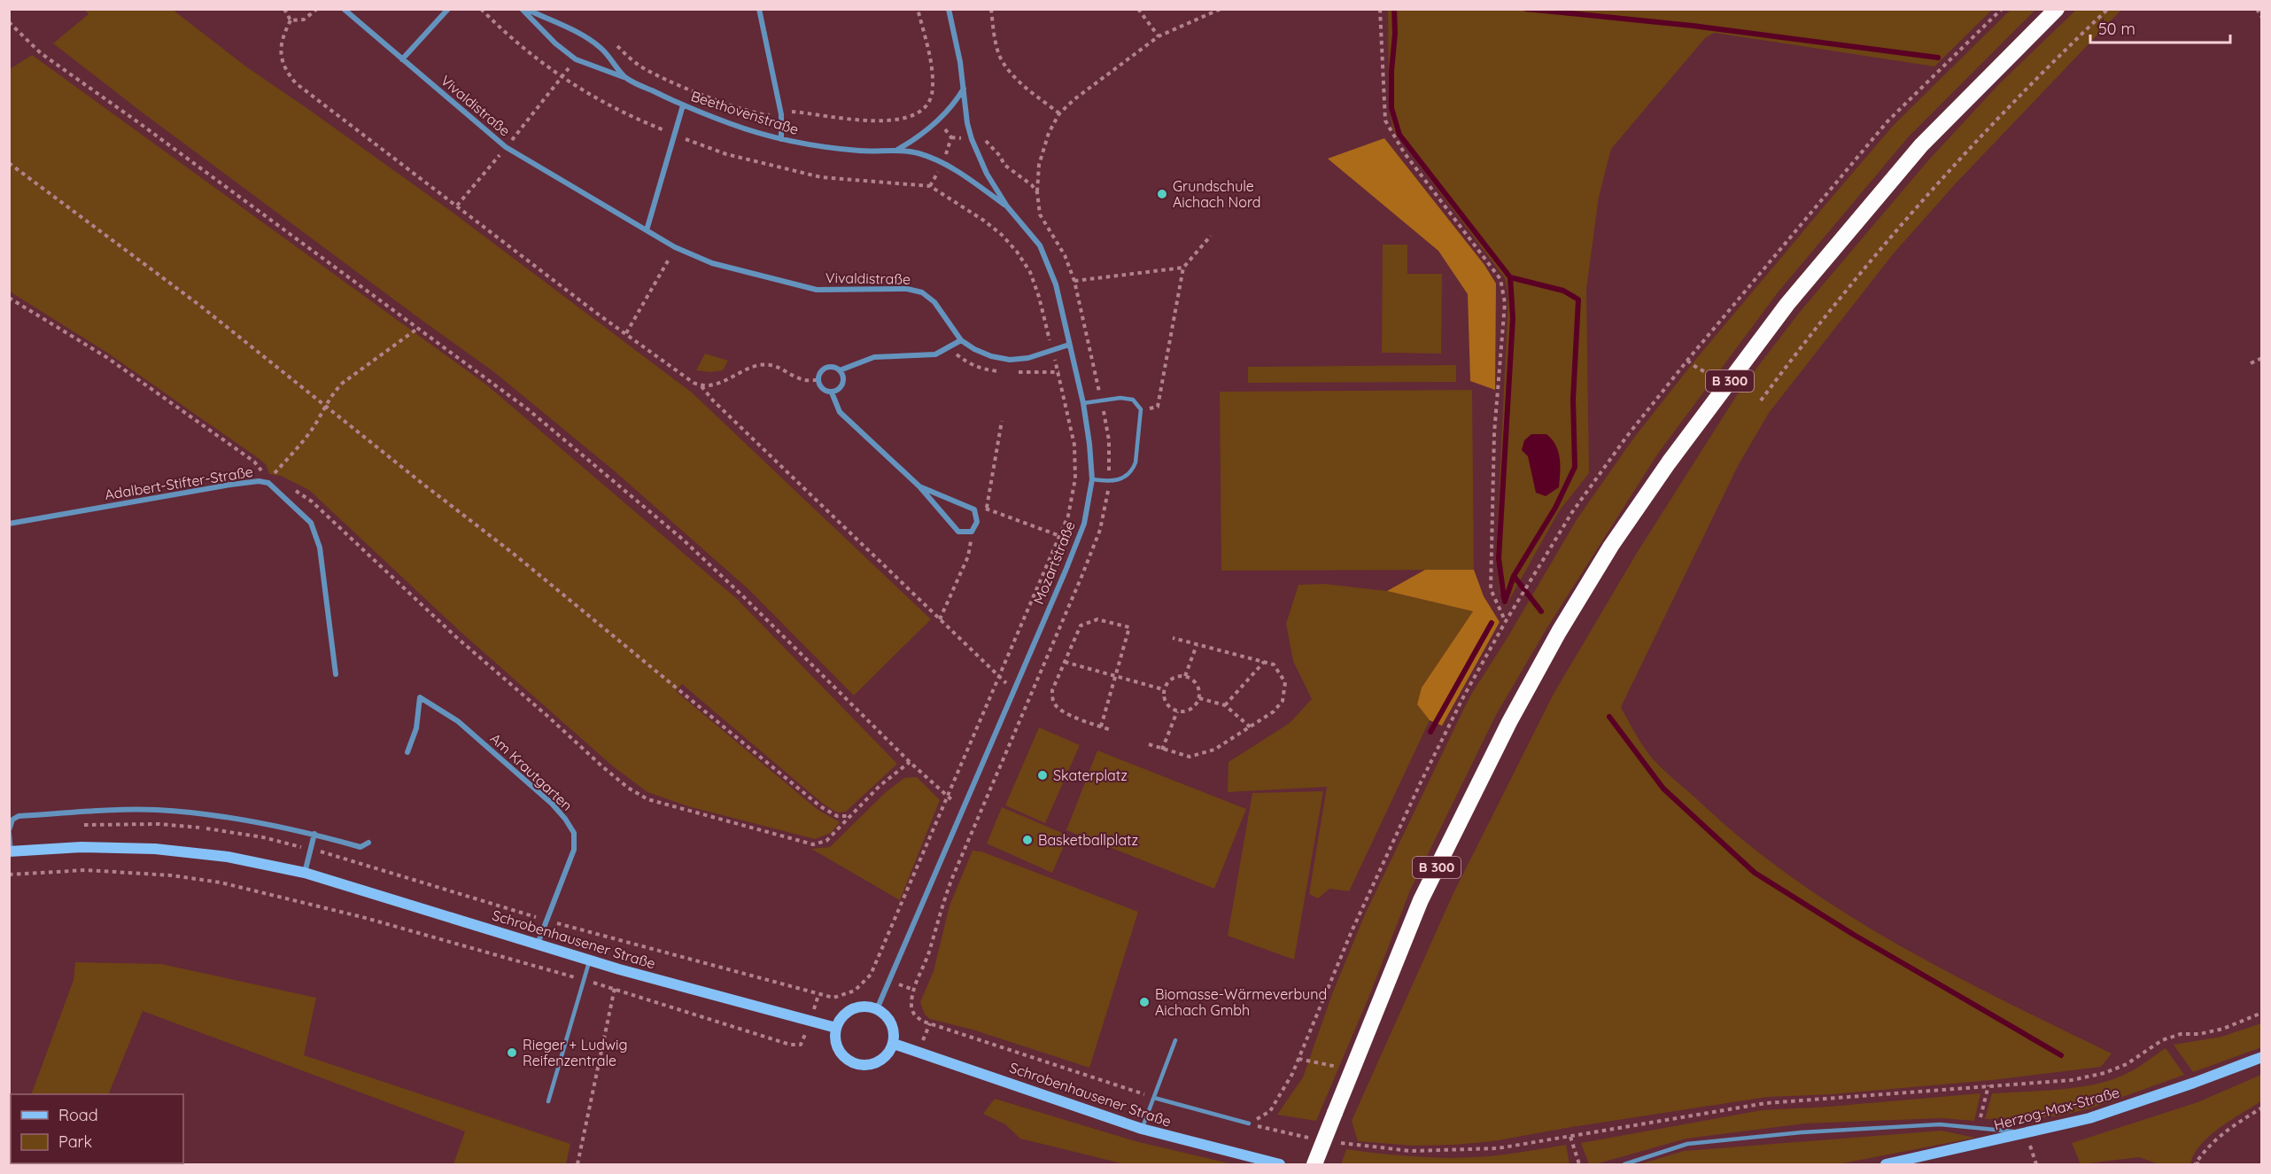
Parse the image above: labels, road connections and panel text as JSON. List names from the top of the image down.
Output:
{
  "streets": {
    "highway": ["B 300"],
    "main road": ["Schrobenhausener Straße", "Herzog-Max-Straße"],
    "street": [
      "Vivaldistraße",
      "Beethovenstraße",
      "Adalbert-Stifter-Straße",
      "Mozartstraße",
      "Am Krautgarten"
    ]
  },
  "crossings": [
    ["Vivaldistraße", "Mozartstraße"],
    ["Beethovenstraße", "Mozartstraße"],
    ["Mozartstraße", "Schrobenhausener Straße"],
    ["Am Krautgarten", "Schrobenhausener Straße"]
  ],
  "places": [
    "Grundschule Aichach Nord",
    "Skaterplatz",
    "Basketballplatz",
    "Biomasse-Wärmeverbund Aichach Gmbh",
    "Rieger + Ludwig Reifenzentrale"
  ],
  "legend": ["Road", "Park"],
  "scale_bar": "50 m"
}
